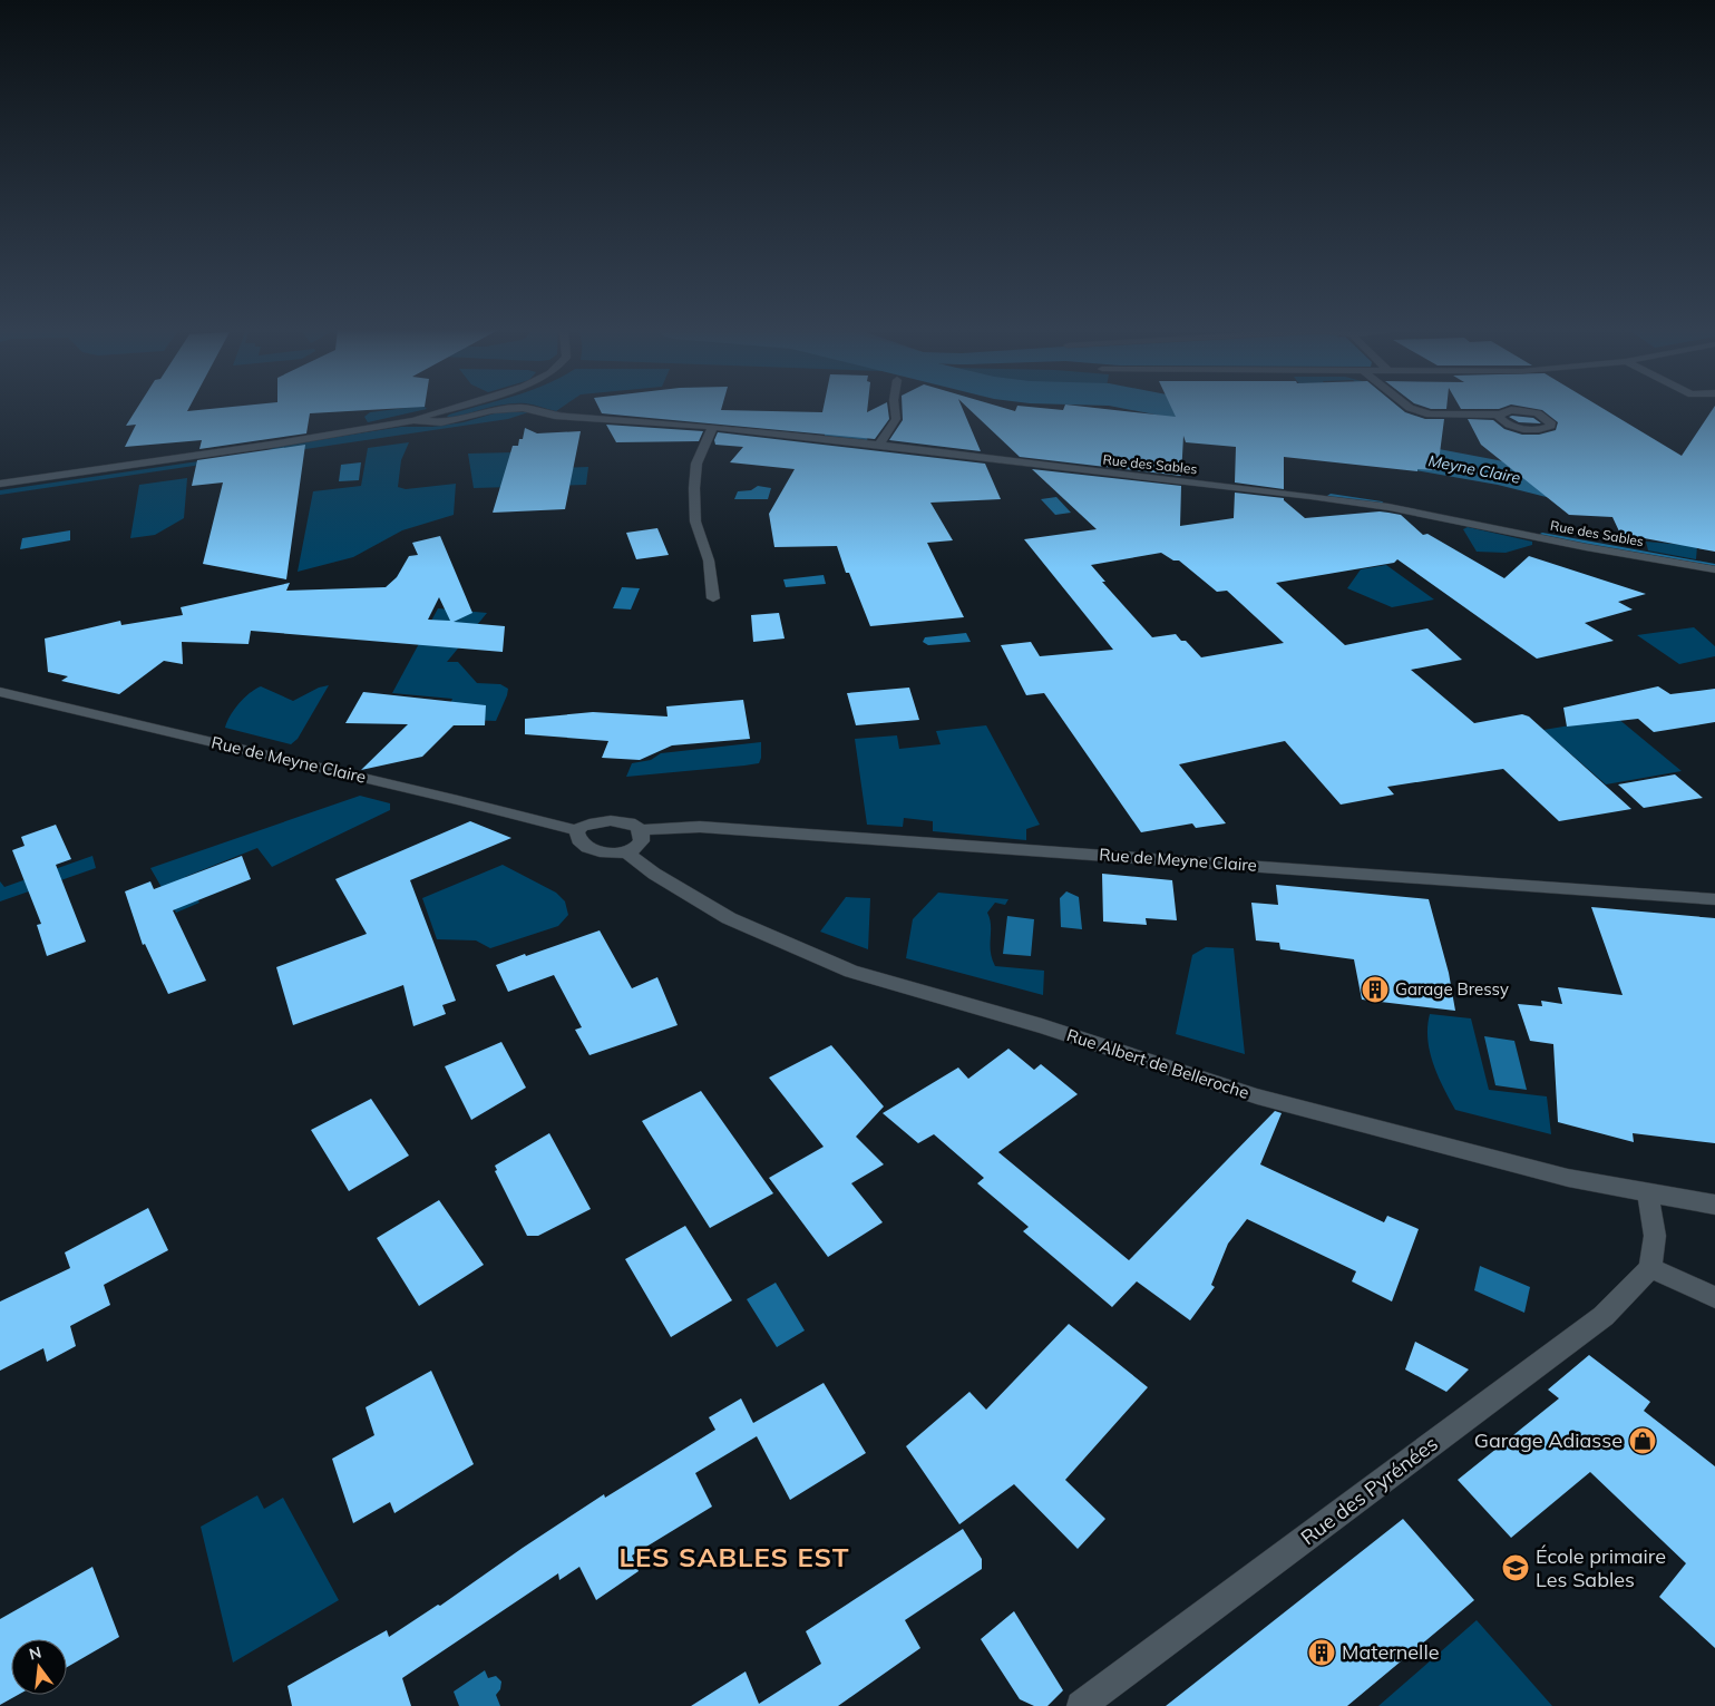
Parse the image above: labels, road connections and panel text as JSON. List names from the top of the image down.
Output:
{
  "streets": {
    "street": [
      "Rue des Sables",
      "Rue de Meyne Claire",
      "Rue Albert de Belleroche",
      "Rue des Pyrénées"
    ]
  },
  "districts": ["LES SABLES EST"],
  "water": ["Meyne Claire"],
  "places": {
    "building": ["Garage Bressy", "Maternelle"],
    "shop": ["Garage Adiasse"],
    "school or university": ["École primaire Les Sables"]
  },
  "north": "top"
}
